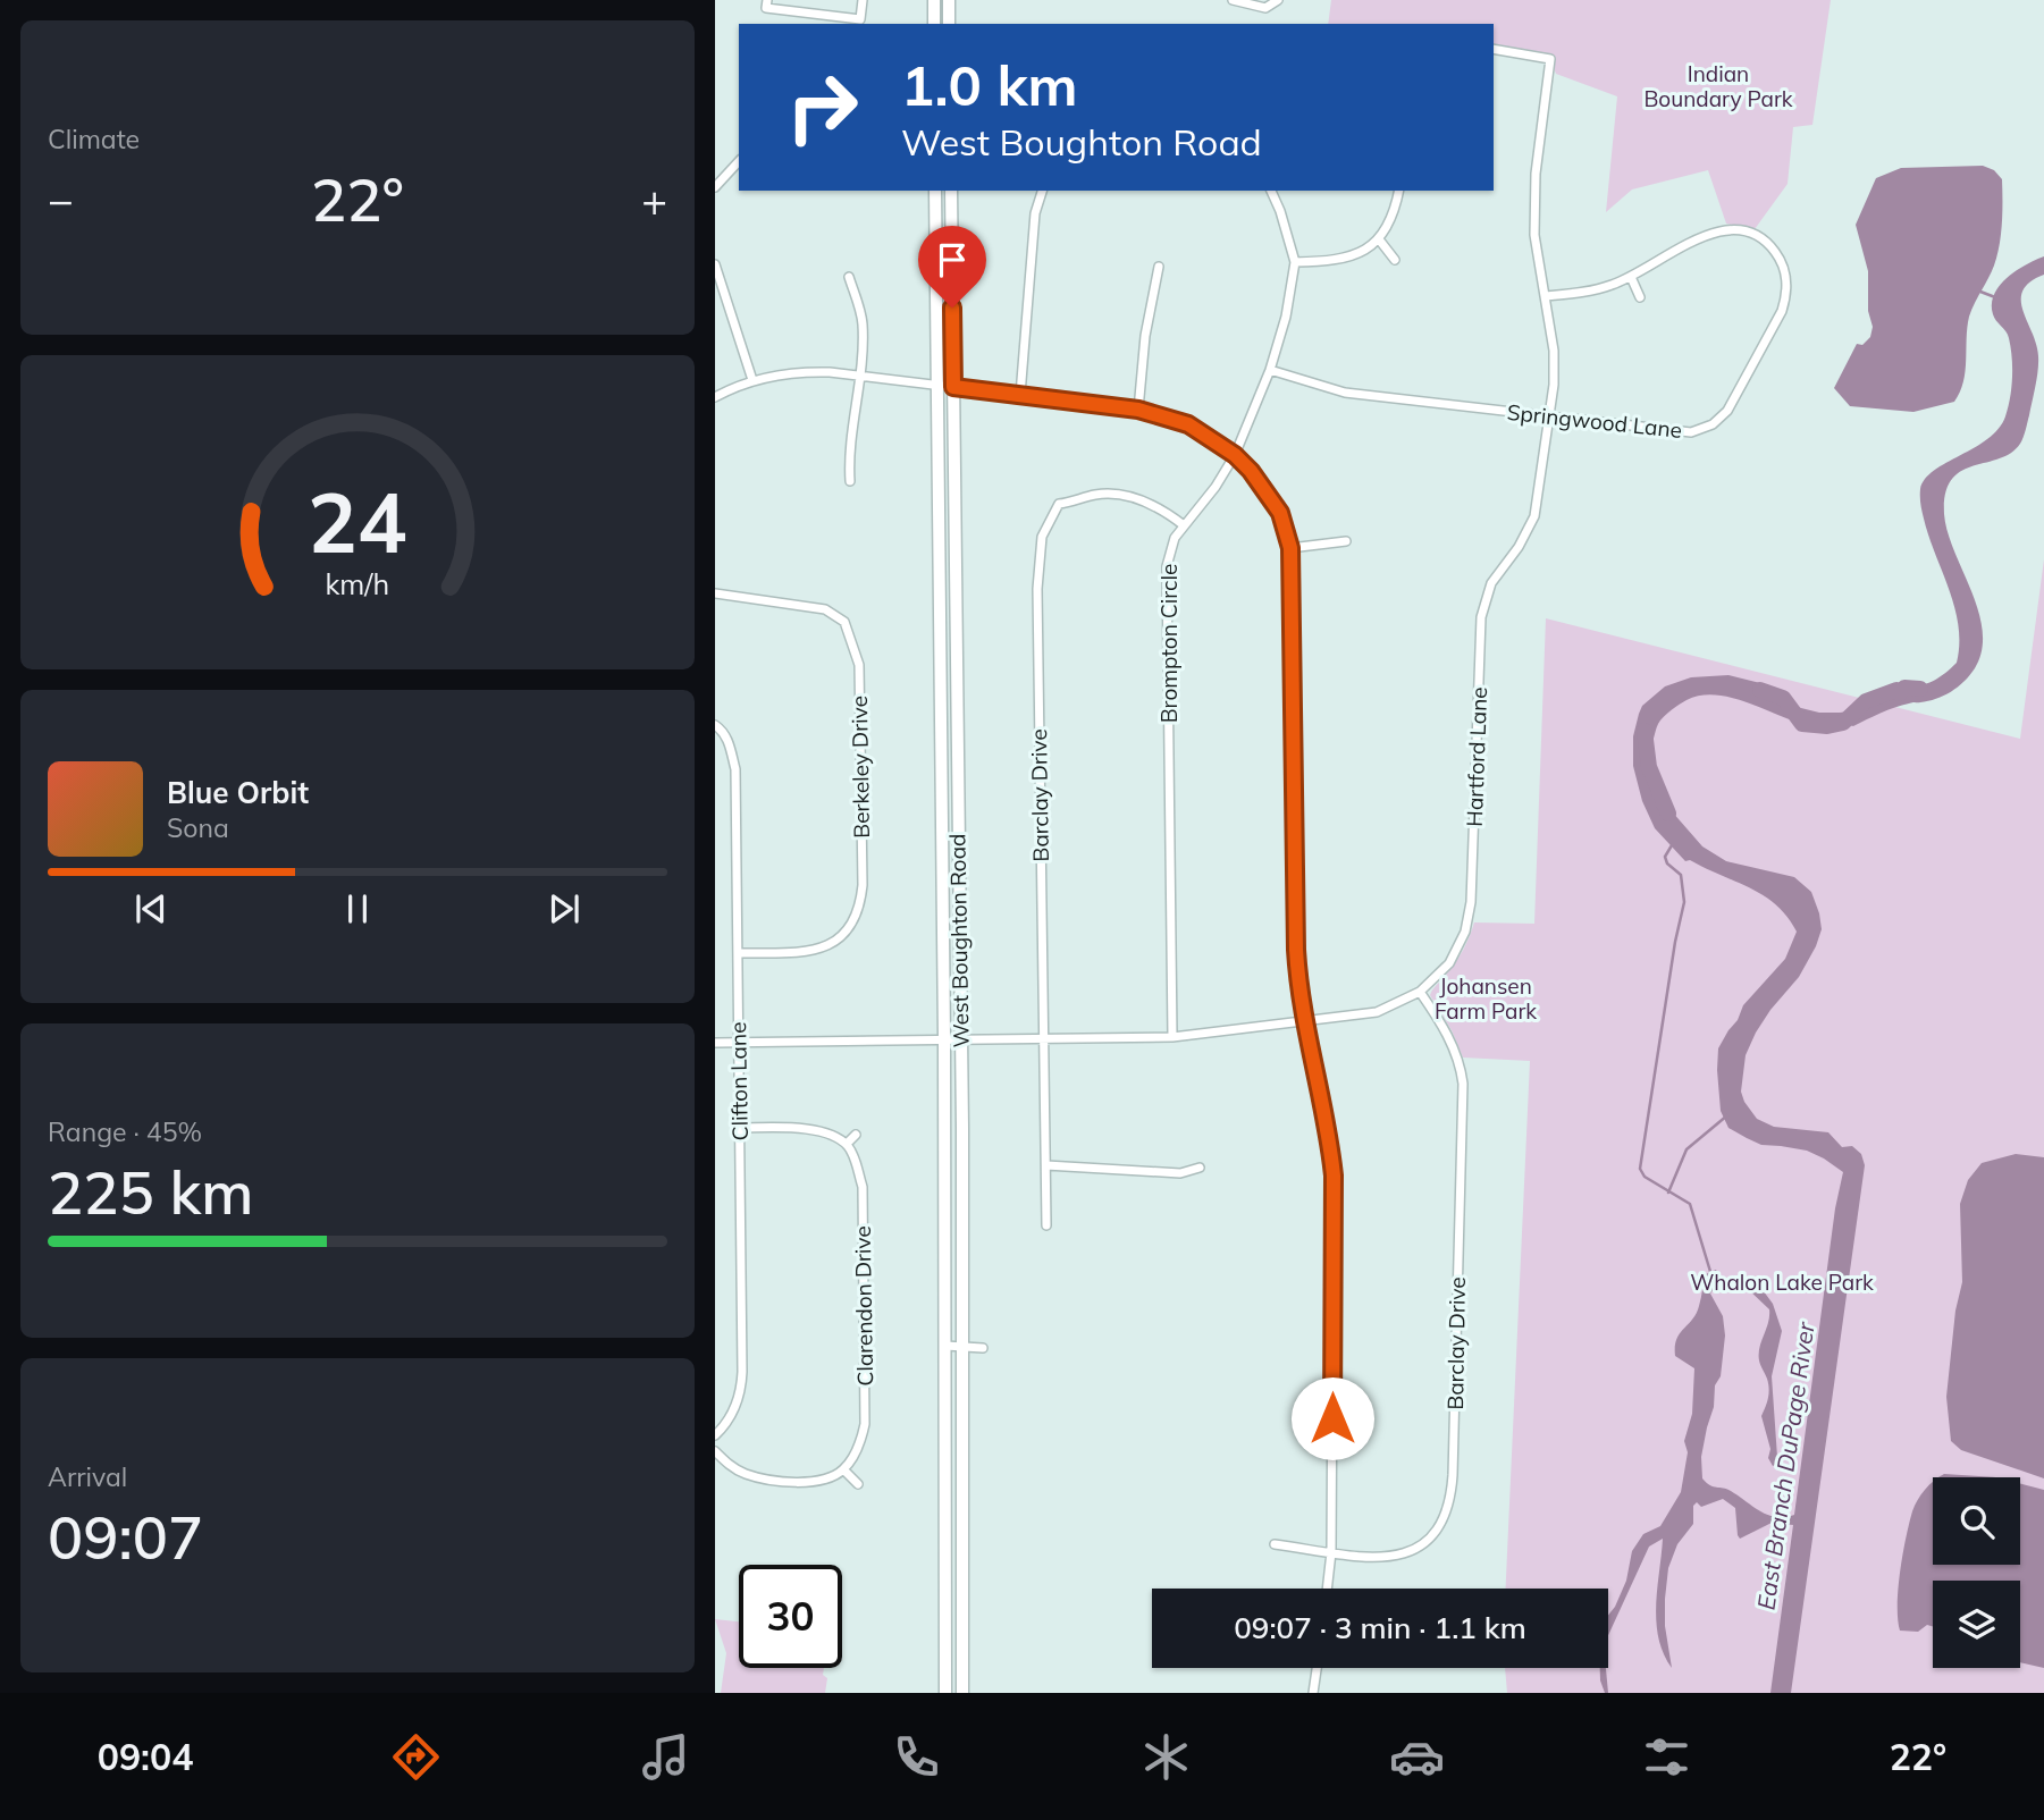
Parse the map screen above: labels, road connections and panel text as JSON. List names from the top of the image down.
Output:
{
  "streets": {
    "main road": ["West Boughton Road"],
    "street": [
      "Springwood Lane",
      "Brompton Circle",
      "Hartford Lane",
      "Berkeley Drive",
      "Barclay Drive",
      "Clifton Lane",
      "Clarendon Drive"
    ]
  },
  "crossings": [
    ["Springwood Lane", "Brompton Circle"],
    ["Springwood Lane", "Hartford Lane"],
    ["Brompton Circle", "Hartford Lane"],
    ["Brompton Circle", "Barclay Drive"],
    ["Hartford Lane", "Barclay Drive"],
    ["Hartford Lane", "West Boughton Road"],
    ["Hartford Lane", "Clifton Lane"],
    ["Berkeley Drive", "Clifton Lane"]
  ],
  "water": ["East Branch DuPage River"],
  "parks": ["Indian Boundary Park", "Johansen Farm Park", "Whalon Lake Park"],
  "page": {
    "tile": [
      "Climate",
      ["Range · 45%", "225 km"],
      ["Arrival", "09:07"]
    ],
    "turn": ["1.0 km", "West Boughton Road"],
    "heat": ["−", "22°", "+"],
    "song": ["Blue Orbit", "Sona"],
    "limit": "30",
    "trip": "09:07 · 3 min · 1.1 km",
    "tabs": ["09:04", "22°"],
    "gauge": ["24", "km/h"]
  }
}
